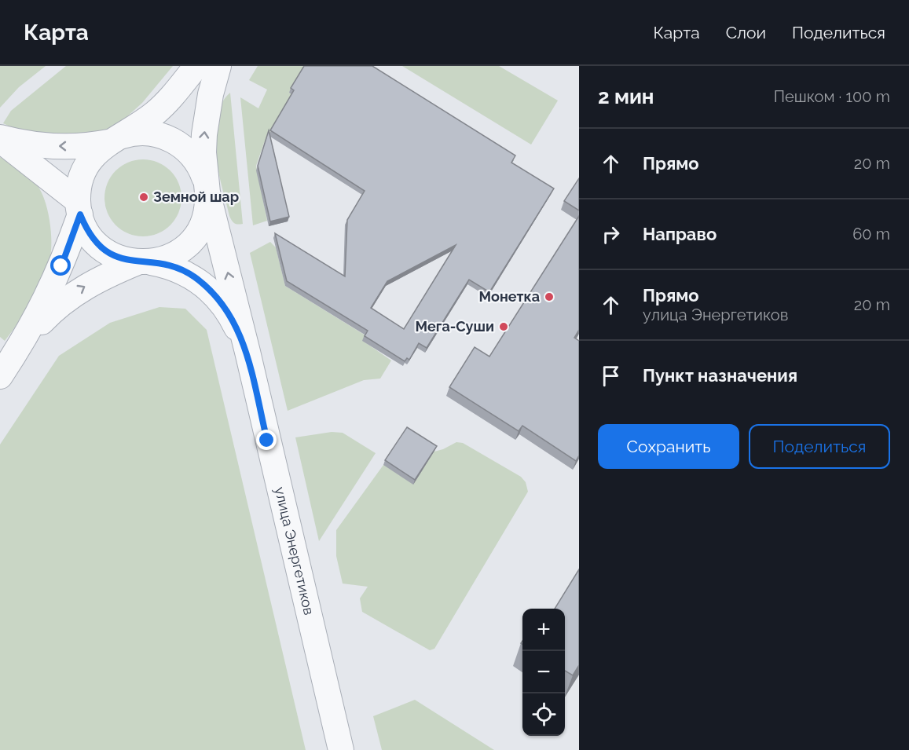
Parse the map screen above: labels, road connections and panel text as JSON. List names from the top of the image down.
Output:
{
  "streets": {
    "street": ["улица Энергетиков"]
  },
  "places": ["Земной шар", "Монетка", "Мега-Суши"],
  "page": {
    "header": "Карта",
    "nav": ["Карта", "Слои", "Поделиться"],
    "heading": ["2 мин", "Пешком · 100 m"],
    "list": [
      ["Прямо", "20 m"],
      ["Направо", "60 m"],
      ["Прямо", "улица Энергетиков", "20 m"],
      "Пункт назначения"
    ],
    "buttons": ["Сохранить", "Поделиться"],
    "map_buttons": ["+", "−"]
  }
}
